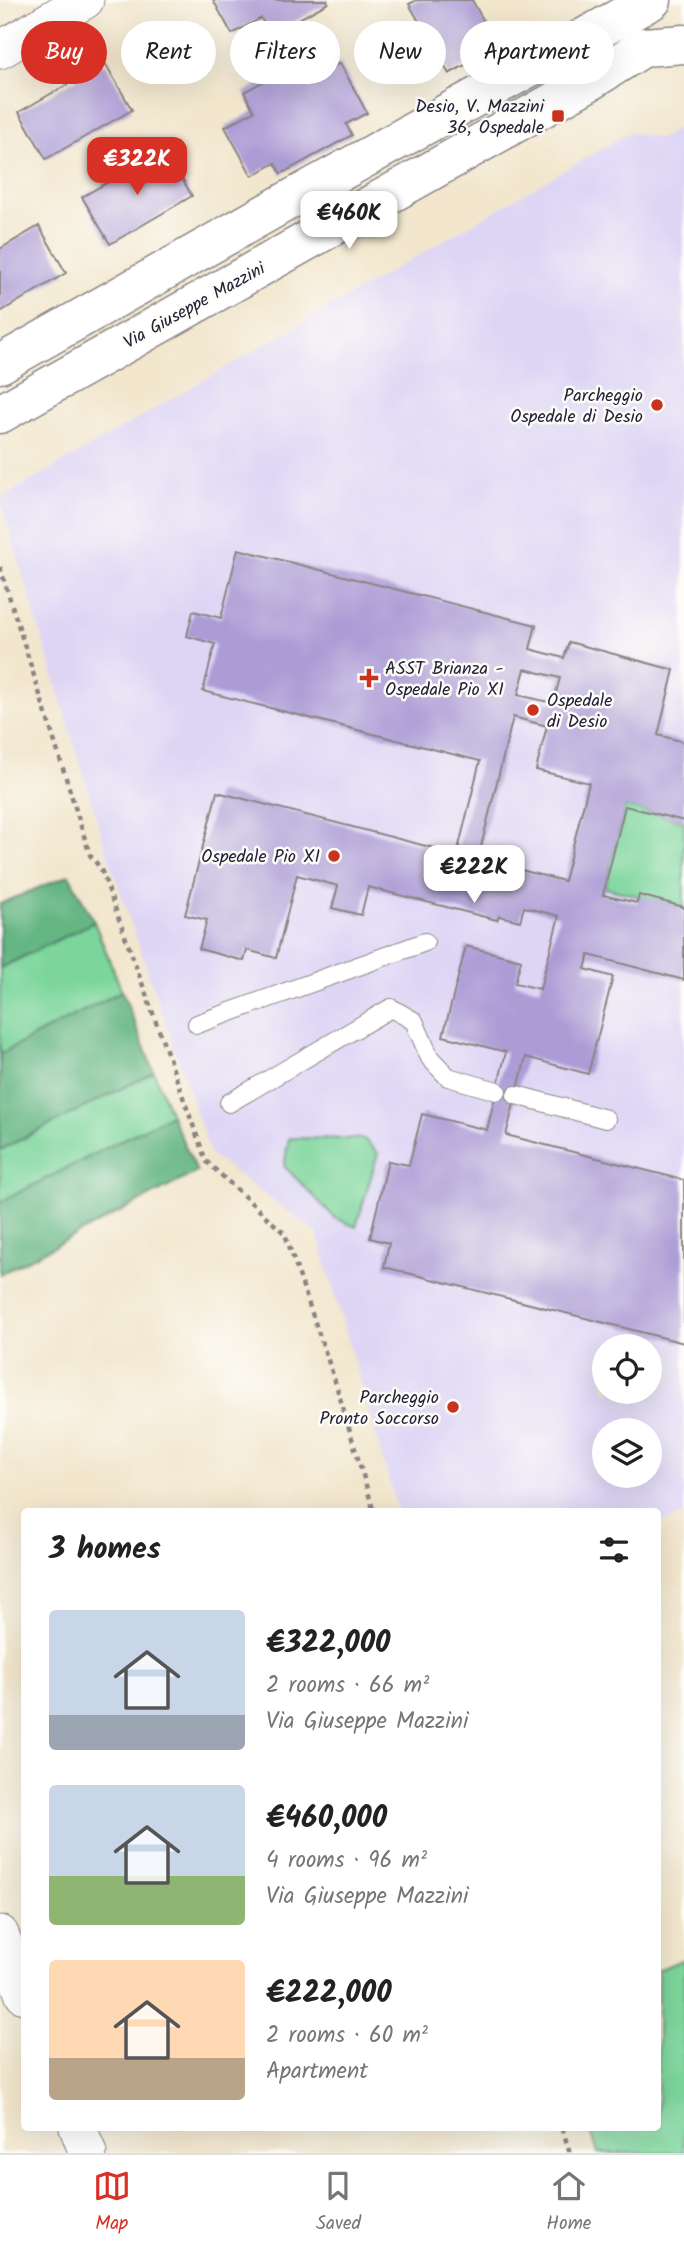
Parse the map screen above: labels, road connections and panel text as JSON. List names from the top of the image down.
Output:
{
  "streets": {
    "street": ["Via Giuseppe Mazzini"]
  },
  "places": {
    "transit": ["Desio, V. Mazzini 36, Ospedale"],
    "other": [
      "Parcheggio Ospedale di Desio",
      "Ospedale di Desio",
      "Ospedale Pio XI",
      "Parcheggio Pronto Soccorso"
    ],
    "health": ["ASST Brianza - Ospedale Pio XI"]
  },
  "page": {
    "chip": [
      "Buy",
      "Rent",
      "Filters",
      "New",
      "Apartment"
    ],
    "price": ["€322K", "€460K", "€222K"],
    "heading": "3 homes",
    "list": [
      {
        "name": "€322,000",
        "note": "2 rooms · 66 m² · Via Giuseppe Mazzini"
      },
      {
        "name": "€460,000",
        "note": "4 rooms · 96 m² · Via Giuseppe Mazzini"
      },
      {
        "name": "€222,000",
        "note": "2 rooms · 60 m² · Apartment"
      }
    ],
    "tabs": ["Map", "Saved", "Home"]
  }
}
